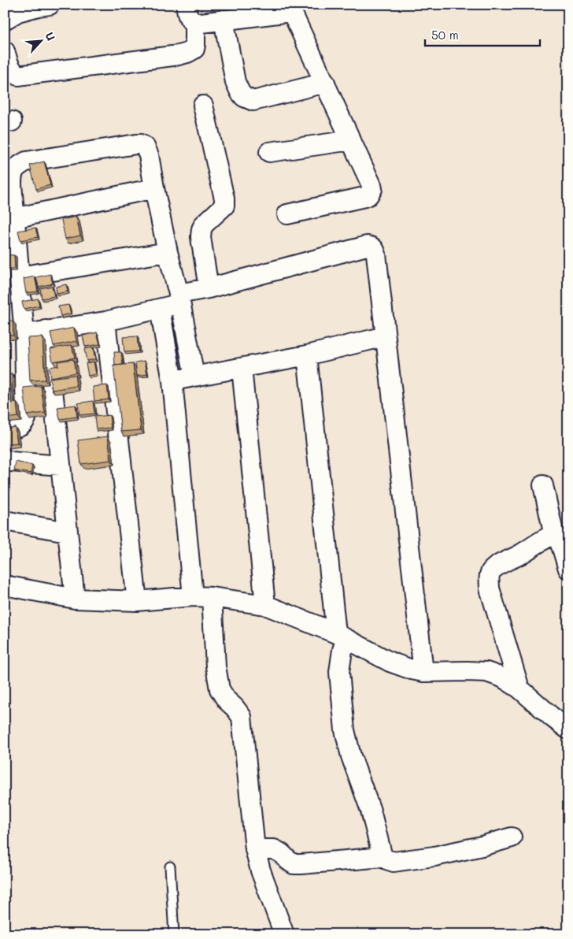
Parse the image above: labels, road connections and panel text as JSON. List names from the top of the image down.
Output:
{
  "scale_bar": "50 m",
  "north": "top right"
}
